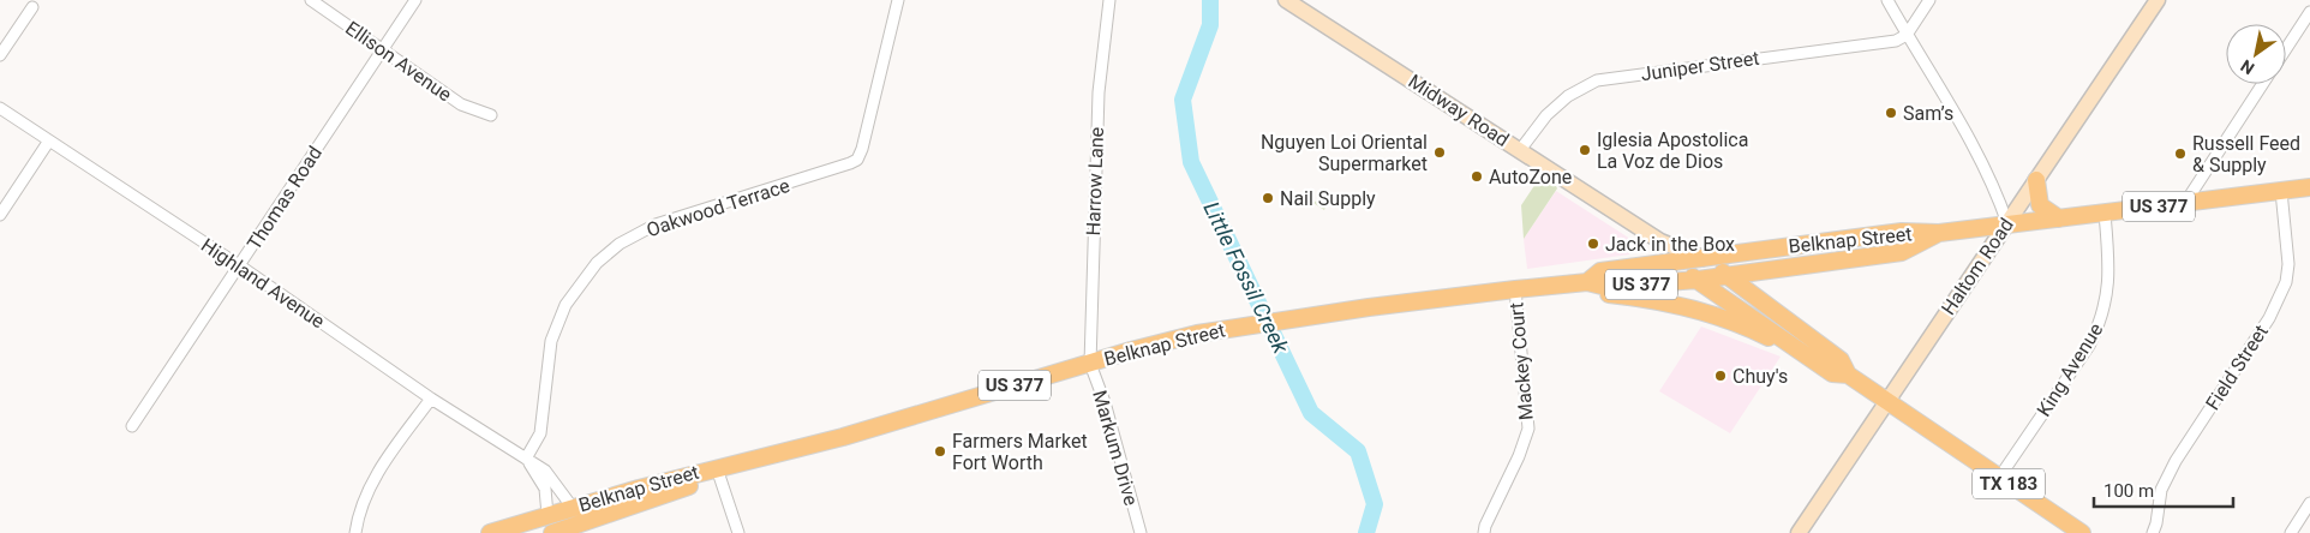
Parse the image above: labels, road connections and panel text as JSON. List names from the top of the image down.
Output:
{
  "streets": {
    "main road": [
      "Midway Road",
      "US 377",
      "Belknap Street",
      "Haltom Road",
      "TX 183"
    ],
    "street": [
      "Ellison Avenue",
      "Juniper Street",
      "Harrow Lane",
      "Thomas Road",
      "Oakwood Terrace",
      "Highland Avenue",
      "Mackey Court",
      "Field Street",
      "King Avenue",
      "Markum Drive"
    ]
  },
  "crossings": [
    ["Ellison Avenue", "Thomas Road"],
    ["Juniper Street", "Midway Road"],
    ["Midway Road", "Belknap Street"],
    ["Midway Road", "TX 183"],
    ["Harrow Lane", "Belknap Street"],
    ["Harrow Lane", "Markum Drive"],
    ["Thomas Road", "Highland Avenue"],
    ["US 377", "Belknap Street"],
    ["US 377", "Haltom Road"],
    ["US 377", "Field Street"],
    ["US 377", "King Avenue"],
    ["Oakwood Terrace", "Highland Avenue"],
    ["Belknap Street", "Mackey Court"],
    ["Belknap Street", "Markum Drive"],
    ["Belknap Street", "TX 183"],
    ["Haltom Road", "TX 183"],
    ["King Avenue", "TX 183"]
  ],
  "water": ["Little Fossil Creek"],
  "places": [
    "Sam’s",
    "Iglesia Apostolica La Voz de Dios",
    "Nguyen Loi Oriental Supermarket",
    "Russell Feed & Supply",
    "AutoZone",
    "Nail Supply",
    "Jack in the Box",
    "Chuy's",
    "Farmers Market Fort Worth"
  ],
  "scale_bar": "100 m",
  "north": "bottom left"
}
